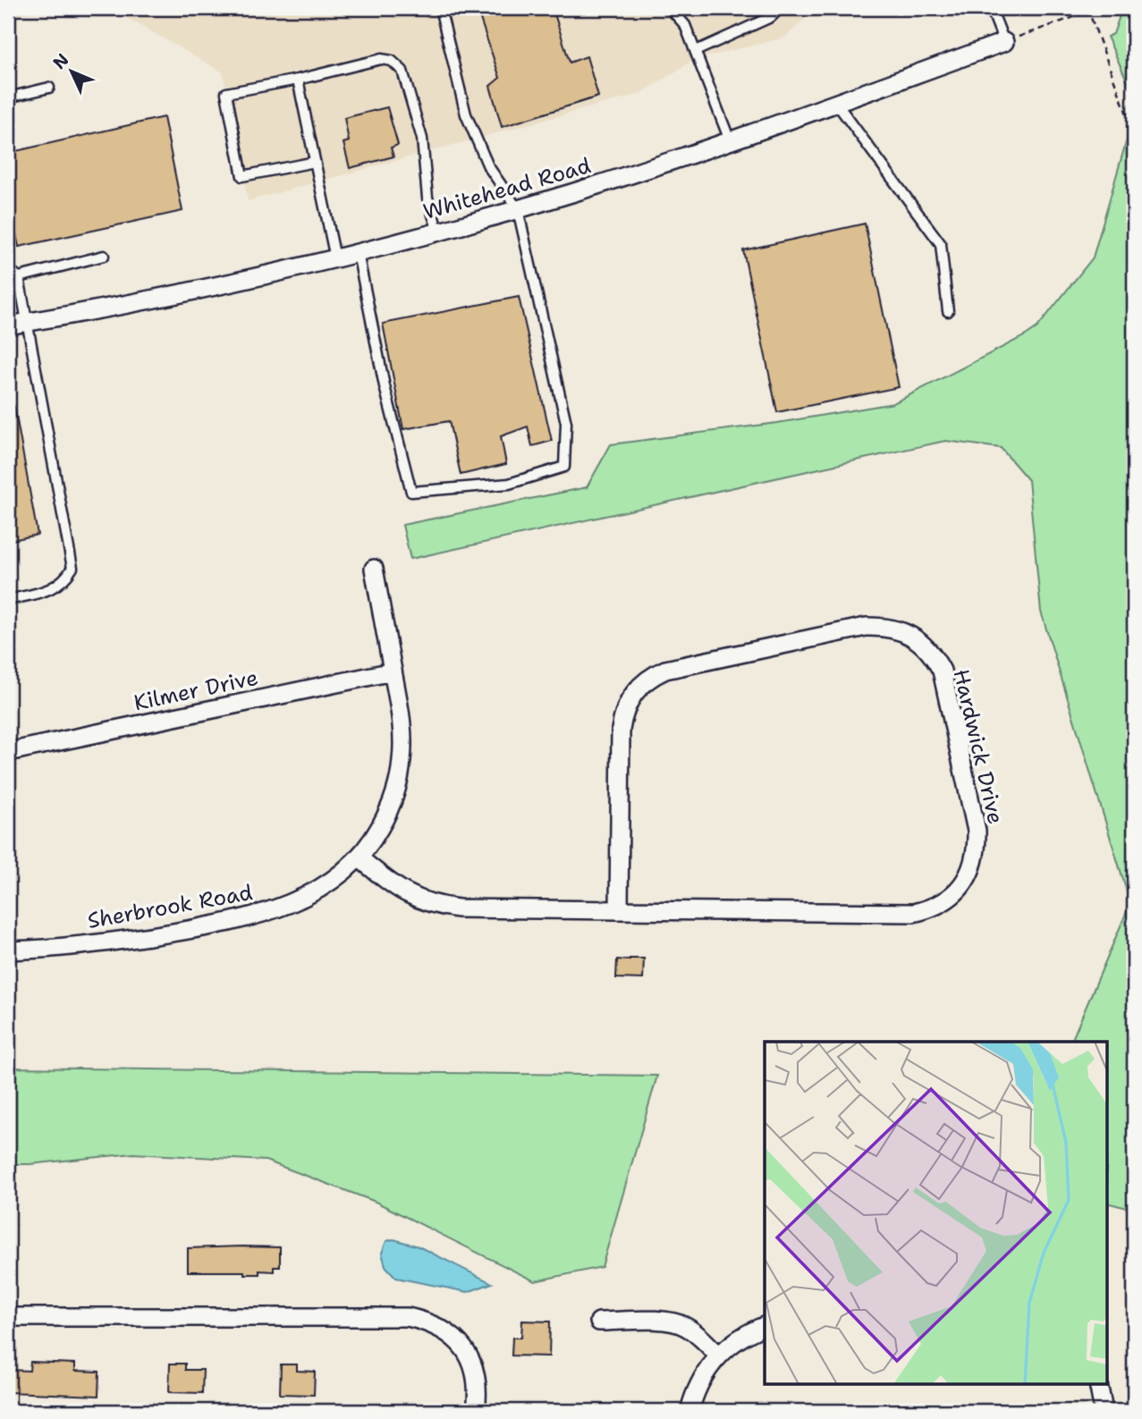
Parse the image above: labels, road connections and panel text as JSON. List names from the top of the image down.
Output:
{
  "streets": {
    "street": [
      "Whitehead Road",
      "Kilmer Drive",
      "Hardwick Drive",
      "Sherbrook Road"
    ]
  },
  "crossings": [
    ["Kilmer Drive", "Sherbrook Road"],
    ["Hardwick Drive", "Sherbrook Road"]
  ],
  "north": "top left"
}
